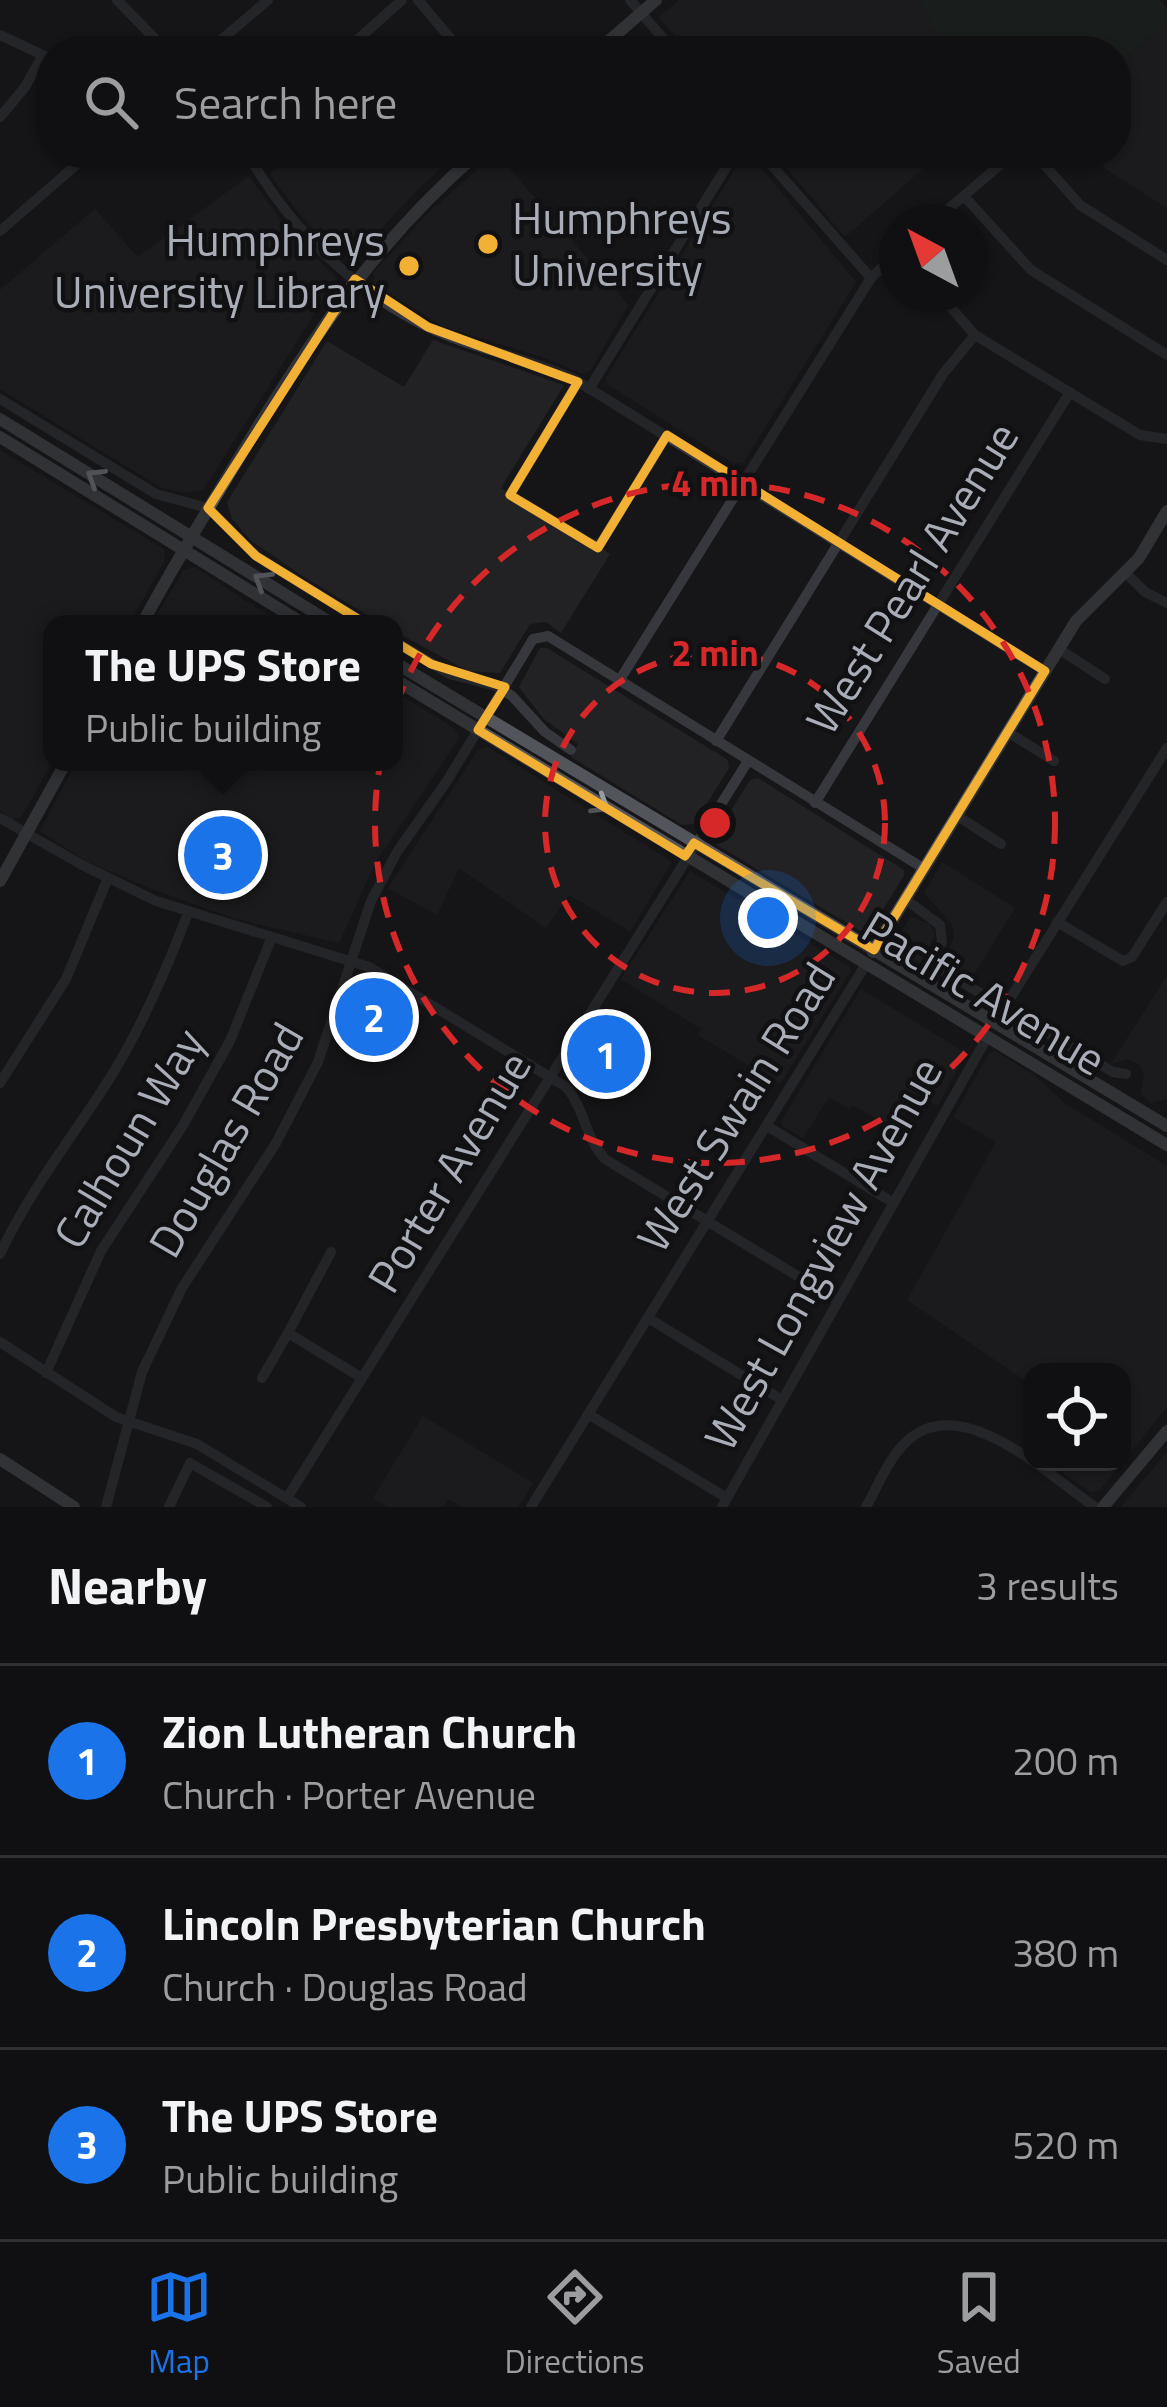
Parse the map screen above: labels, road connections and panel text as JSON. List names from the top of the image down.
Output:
{
  "streets": {
    "main road": ["Pacific Avenue", "West Swain Road"],
    "street": [
      "West Pearl Avenue",
      "Calhoun Way",
      "Douglas Road",
      "Porter Avenue",
      "West Longview Avenue"
    ]
  },
  "crossings": [
    ["Pacific Avenue", "West Swain Road"],
    ["Pacific Avenue", "Douglas Road"],
    ["Pacific Avenue", "Porter Avenue"],
    ["Pacific Avenue", "West Longview Avenue"]
  ],
  "places": ["Humphreys University", "Humphreys University Library"],
  "north": "top left",
  "page": {
    "search": "Search here",
    "popup": ["The UPS Store", "Public building"],
    "pins": ["3", "2", "1"],
    "heading": ["Nearby", "3 results"],
    "list": [
      {
        "mark": "1",
        "name": "Zion Lutheran Church",
        "note": "Church · Porter Avenue",
        "value": "200 m"
      },
      {
        "mark": "2",
        "name": "Lincoln Presbyterian Church",
        "note": "Church · Douglas Road",
        "value": "380 m"
      },
      {
        "mark": "3",
        "name": "The UPS Store",
        "note": "Public building",
        "value": "520 m"
      }
    ],
    "nav": ["Map", "Directions", "Saved"]
  },
  "rings": ["4 min", "2 min"]
}
